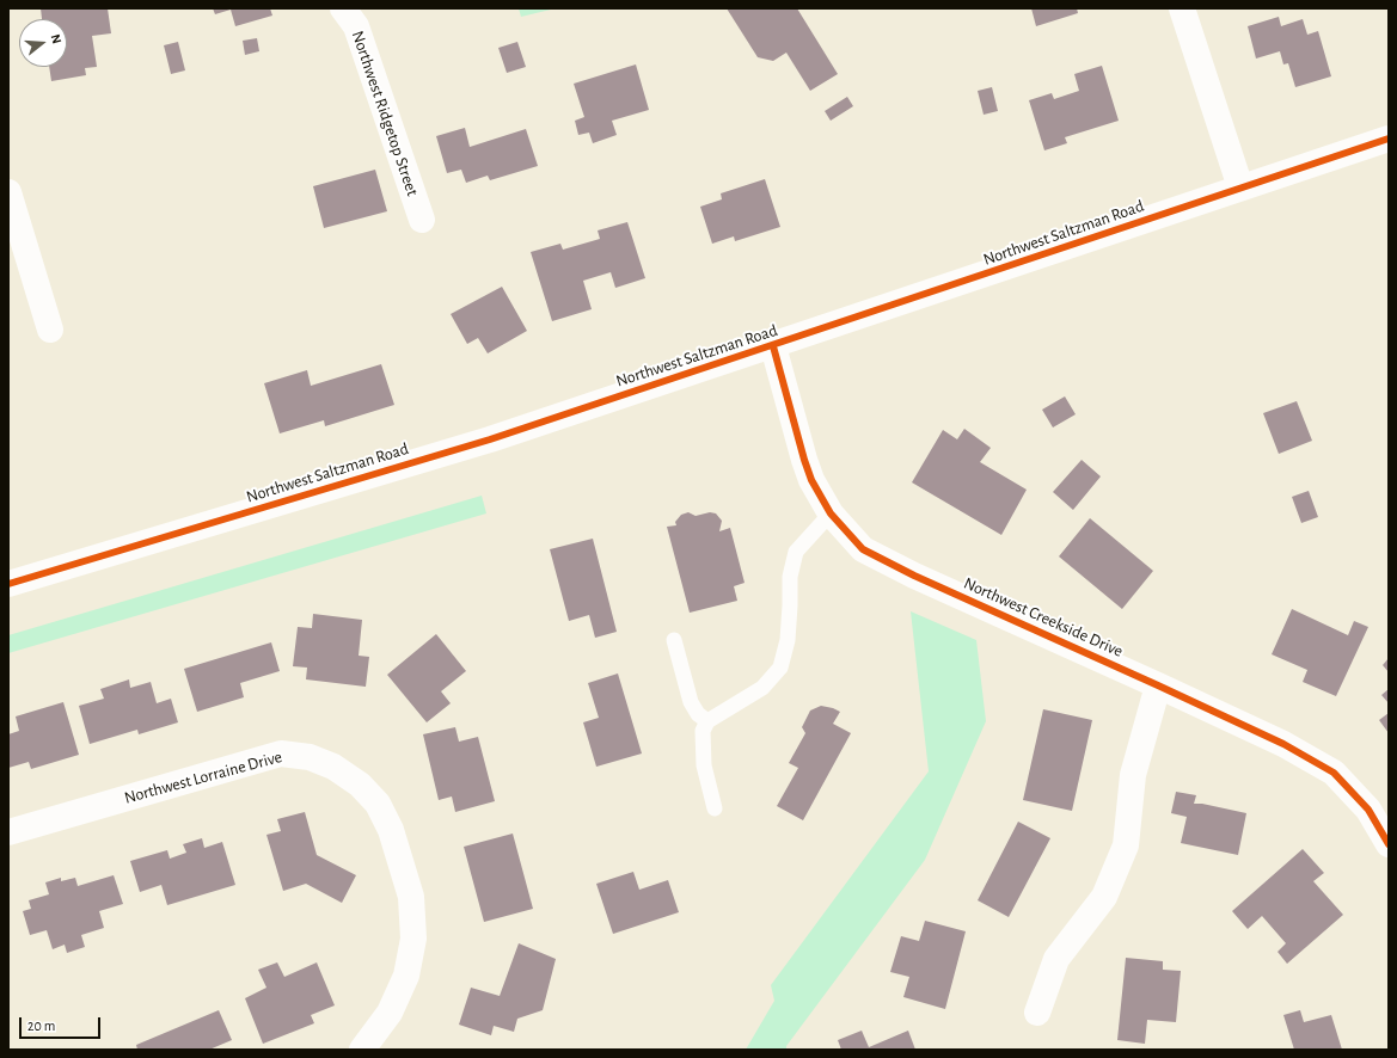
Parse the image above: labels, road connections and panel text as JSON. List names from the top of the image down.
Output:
{
  "streets": {
    "street": [
      "Northwest Ridgetop Street",
      "Northwest Saltzman Road",
      "Northwest Creekside Drive",
      "Northwest Lorraine Drive"
    ]
  },
  "crossings": [
    ["Northwest Saltzman Road", "Northwest Creekside Drive"]
  ],
  "scale_bar": "20 m",
  "north": "right"
}
